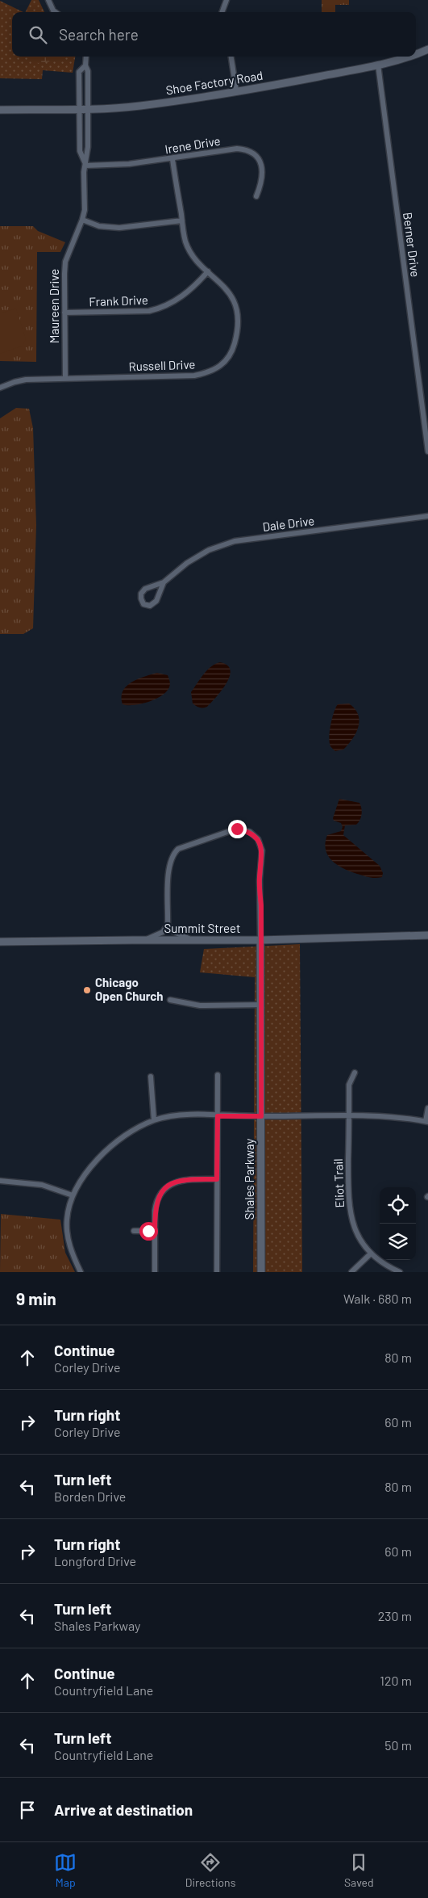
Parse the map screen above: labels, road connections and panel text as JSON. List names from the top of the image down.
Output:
{
  "streets": {
    "street": [
      "Shoe Factory Road",
      "Irene Drive",
      "Berner Drive",
      "Frank Drive",
      "Maureen Drive",
      "Russell Drive",
      "Dale Drive",
      "Summit Street",
      "Shales Parkway",
      "Eliot Trail"
    ]
  },
  "crossings": [
    ["Shoe Factory Road", "Berner Drive"],
    ["Shoe Factory Road", "Maureen Drive"],
    ["Irene Drive", "Maureen Drive"],
    ["Irene Drive", "Russell Drive"],
    ["Frank Drive", "Maureen Drive"],
    ["Frank Drive", "Russell Drive"],
    ["Maureen Drive", "Russell Drive"],
    ["Summit Street", "Shales Parkway"]
  ],
  "places": ["Chicago Open Church"],
  "page": {
    "search": "Search here",
    "heading": ["9 min", "Walk · 680 m"],
    "list": [
      ["Continue", "Corley Drive", "80 m"],
      ["Turn right", "Corley Drive", "60 m"],
      ["Turn left", "Borden Drive", "80 m"],
      ["Turn right", "Longford Drive", "60 m"],
      ["Turn left", "Shales Parkway", "230 m"],
      ["Continue", "Countryfield Lane", "120 m"],
      ["Turn left", "Countryfield Lane", "50 m"],
      "Arrive at destination"
    ],
    "nav": ["Map", "Directions", "Saved"]
  }
}
